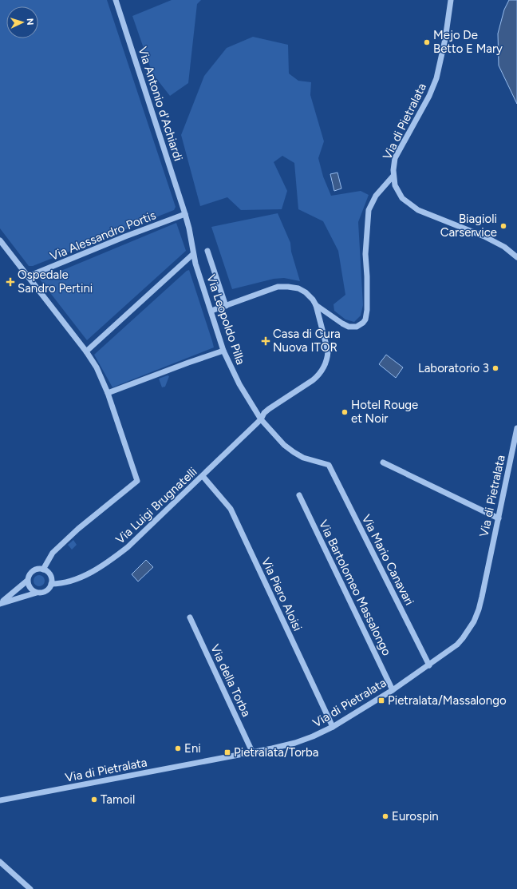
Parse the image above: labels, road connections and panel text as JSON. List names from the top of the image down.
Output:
{
  "streets": {
    "street": [
      "Via Antonio d'Achiardi",
      "Via di Pietralata",
      "Via Alessandro Portis",
      "Via Leopoldo Pilla",
      "Via Luigi Brugnatelli",
      "Via Mario Canavari",
      "Via Bartolomeo Massalongo",
      "Via Piero Aloisi",
      "Via della Torba"
    ]
  },
  "crossings": [
    ["Via Antonio d'Achiardi", "Via Alessandro Portis"],
    ["Via Antonio d'Achiardi", "Via Leopoldo Pilla"],
    ["Via di Pietralata", "Via Mario Canavari"],
    ["Via di Pietralata", "Via Bartolomeo Massalongo"],
    ["Via di Pietralata", "Via Piero Aloisi"],
    ["Via di Pietralata", "Via della Torba"],
    ["Via Alessandro Portis", "Via Leopoldo Pilla"],
    ["Via Leopoldo Pilla", "Via Luigi Brugnatelli"],
    ["Via Leopoldo Pilla", "Via Mario Canavari"],
    ["Via Luigi Brugnatelli", "Via Piero Aloisi"]
  ],
  "places": {
    "other": [
      "Mejo De Betto E Mary",
      "Biagioli Carservice",
      "Laboratorio 3",
      "Hotel Rouge et Noir",
      "Eni",
      "Tamoil",
      "Eurospin"
    ],
    "health": ["Ospedale Sandro Pertini", "Casa di Cura Nuova ITOR"],
    "transit": ["Pietralata/Massalongo", "Pietralata/Torba"]
  },
  "north": "right"
}
